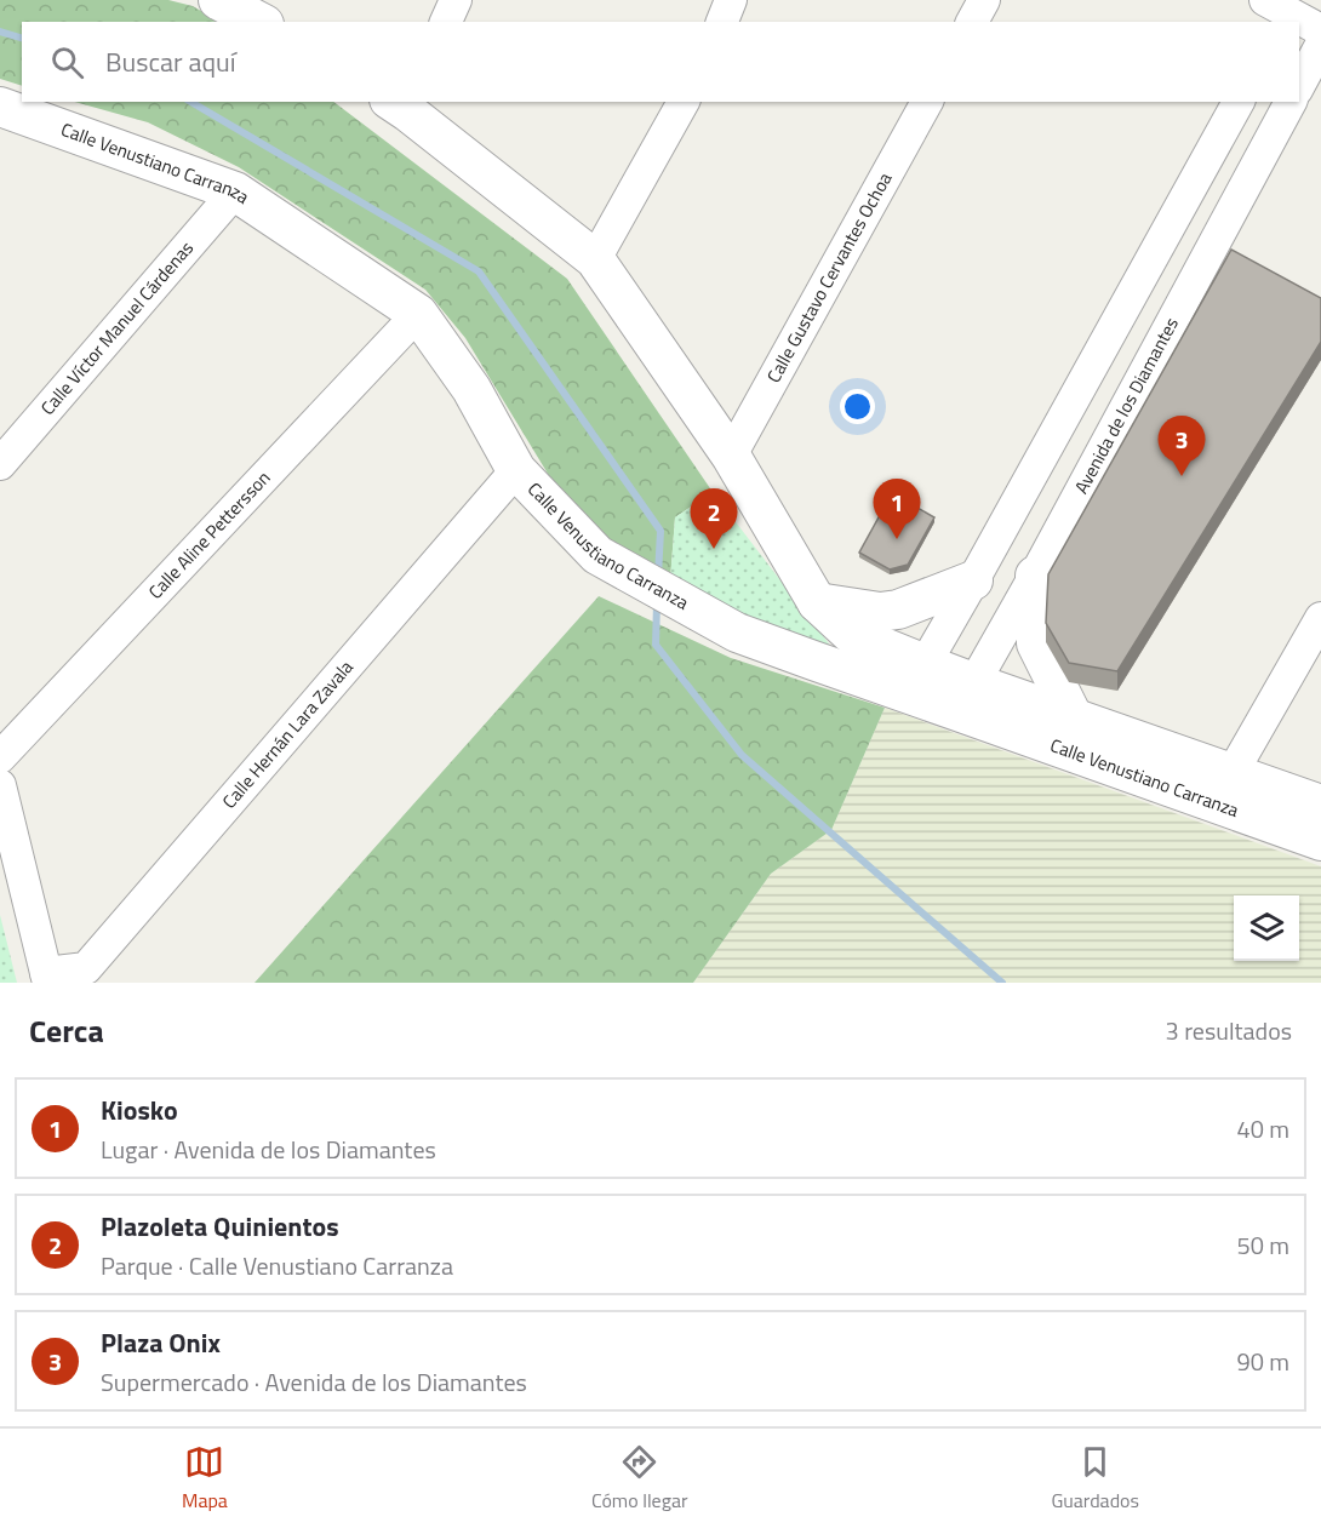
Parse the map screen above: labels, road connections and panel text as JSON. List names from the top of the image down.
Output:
{
  "streets": {
    "street": [
      "Calle Venustiano Carranza",
      "Calle Gustavo Cervantes Ochoa",
      "Calle Víctor Manuel Cárdenas",
      "Avenida de los Diamantes",
      "Calle Aline Pettersson",
      "Calle Hernán Lara Zavala"
    ]
  },
  "crossings": [
    ["Calle Venustiano Carranza", "Calle Gustavo Cervantes Ochoa"],
    ["Calle Venustiano Carranza", "Calle Víctor Manuel Cárdenas"],
    ["Calle Venustiano Carranza", "Avenida de los Diamantes"],
    ["Calle Venustiano Carranza", "Calle Aline Pettersson"],
    ["Calle Venustiano Carranza", "Calle Hernán Lara Zavala"]
  ],
  "page": {
    "search": "Buscar aquí",
    "pins": ["3", "1", "2"],
    "heading": ["Cerca", "3 resultados"],
    "list": [
      {
        "mark": "1",
        "name": "Kiosko",
        "note": "Lugar · Avenida de los Diamantes",
        "value": "40 m"
      },
      {
        "mark": "2",
        "name": "Plazoleta Quinientos",
        "note": "Parque · Calle Venustiano Carranza",
        "value": "50 m"
      },
      {
        "mark": "3",
        "name": "Plaza Onix",
        "note": "Supermercado · Avenida de los Diamantes",
        "value": "90 m"
      }
    ],
    "nav": ["Mapa", "Cómo llegar", "Guardados"]
  }
}
